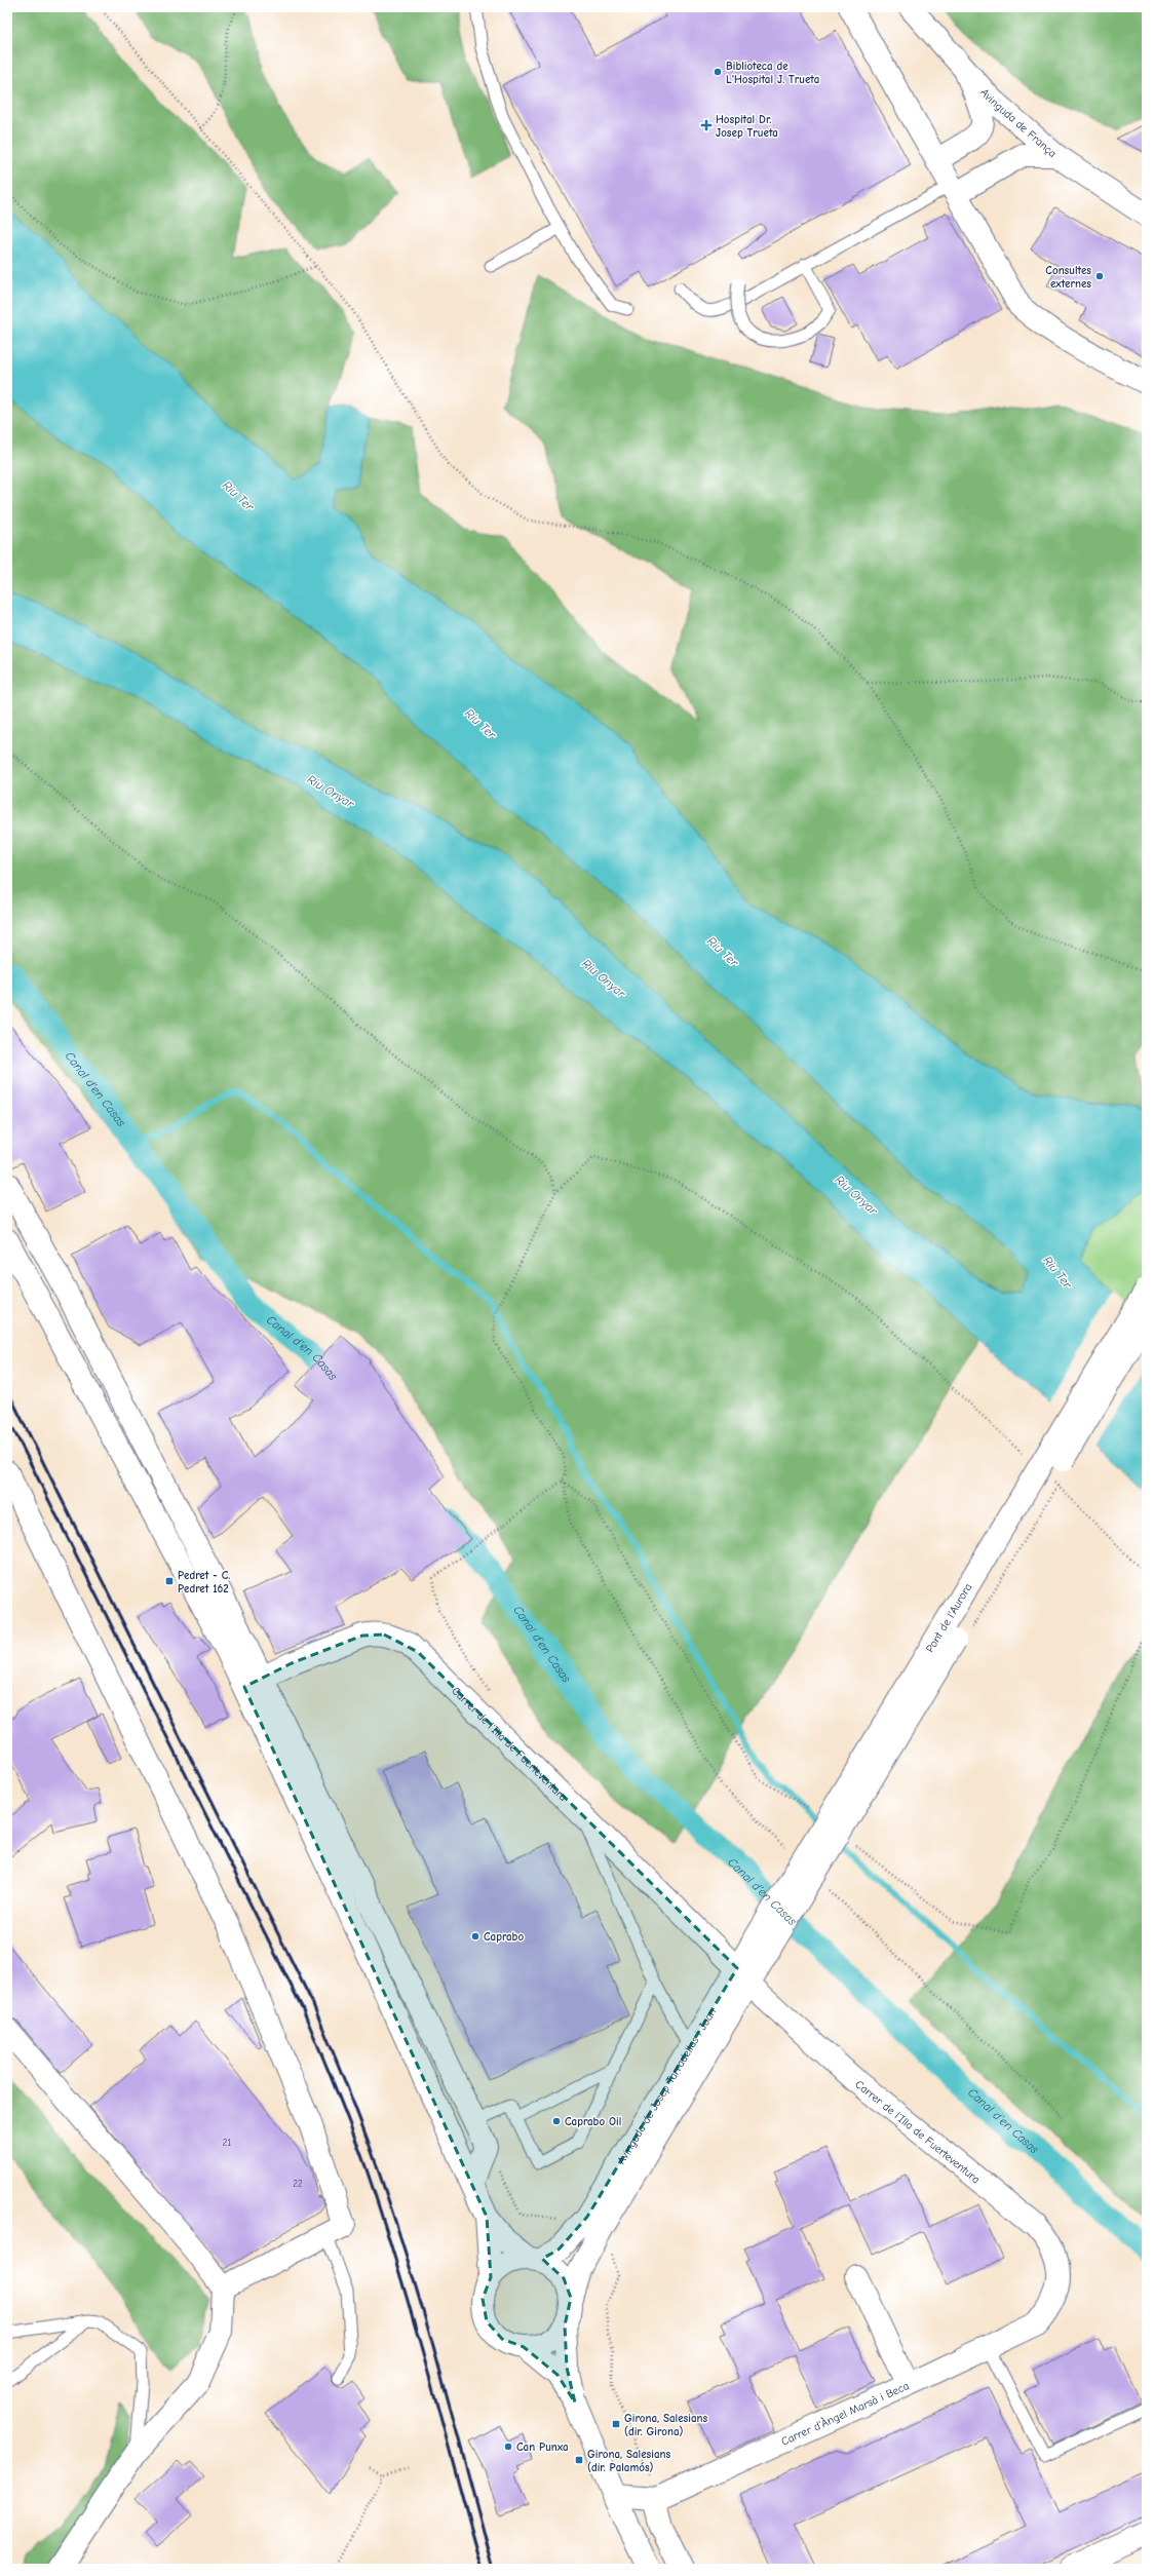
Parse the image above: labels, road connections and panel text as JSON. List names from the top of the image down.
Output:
{
  "streets": {
    "street": [
      "Avinguda de França",
      "Pont de l'Aurora",
      "Carrer de l'Illa de Fuerteventura",
      "Avinguda de Josep Tarradellas i Joan",
      "Carrer d'Àngel Marsà i Beca"
    ]
  },
  "crossings": [
    ["Pont de l'Aurora", "Avinguda de Josep Tarradellas i Joan"],
    ["Carrer de l'Illa de Fuerteventura", "Avinguda de Josep Tarradellas i Joan"],
    ["Carrer de l'Illa de Fuerteventura", "Carrer d'Àngel Marsà i Beca"]
  ],
  "water": ["Riu Ter", "Riu Onyar", "Canal d'en Casas"],
  "places": {
    "other": [
      "Biblioteca de L'Hospital J. Trueta",
      "Consultes externes",
      "Caprabo",
      "Caprabo Oil",
      "Can Punxa"
    ],
    "health": ["Hospital Dr. Josep Trueta"],
    "transit": ["Pedret - C. Pedret 162", "Girona, Salesians (dir. Girona)", "Girona, Salesians (dir. Palamós)"]
  },
  "house_numbers": ["21", "22"]
}
